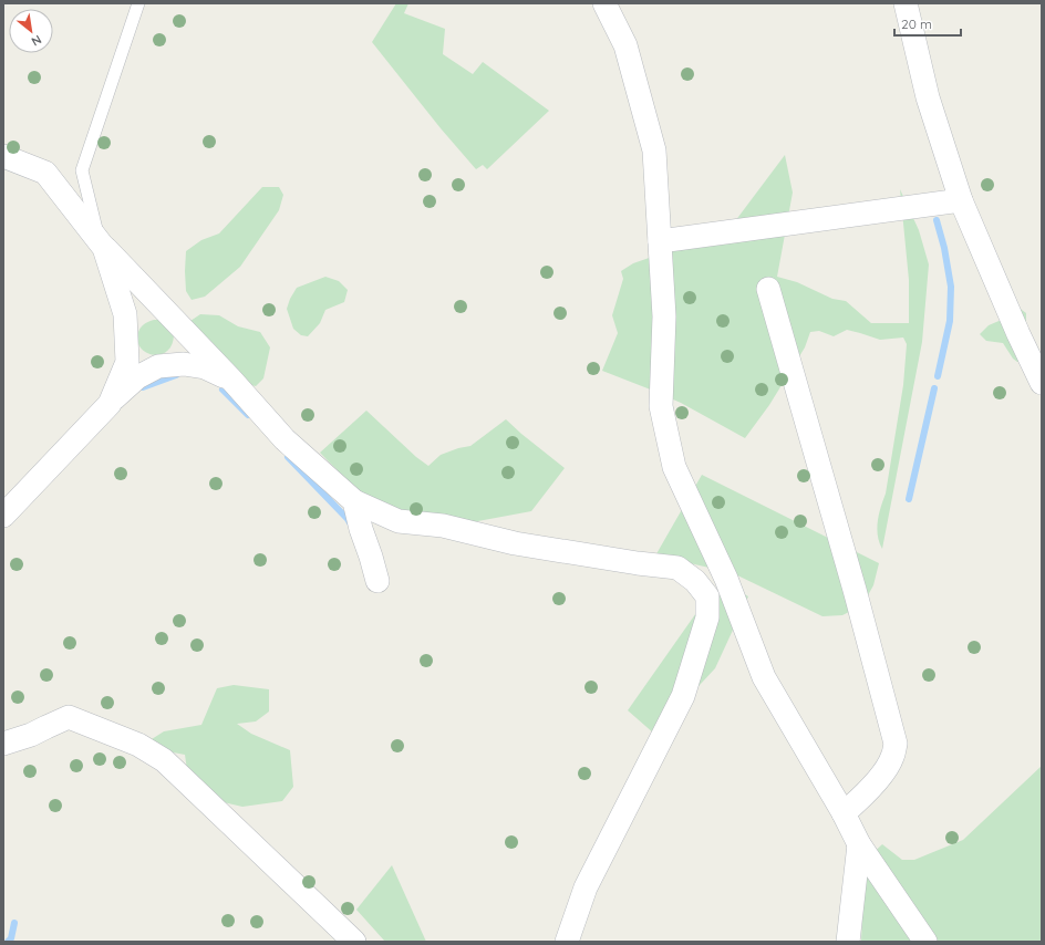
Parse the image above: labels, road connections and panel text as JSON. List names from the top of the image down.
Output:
{
  "scale_bar": "20 m",
  "north": "bottom right"
}
